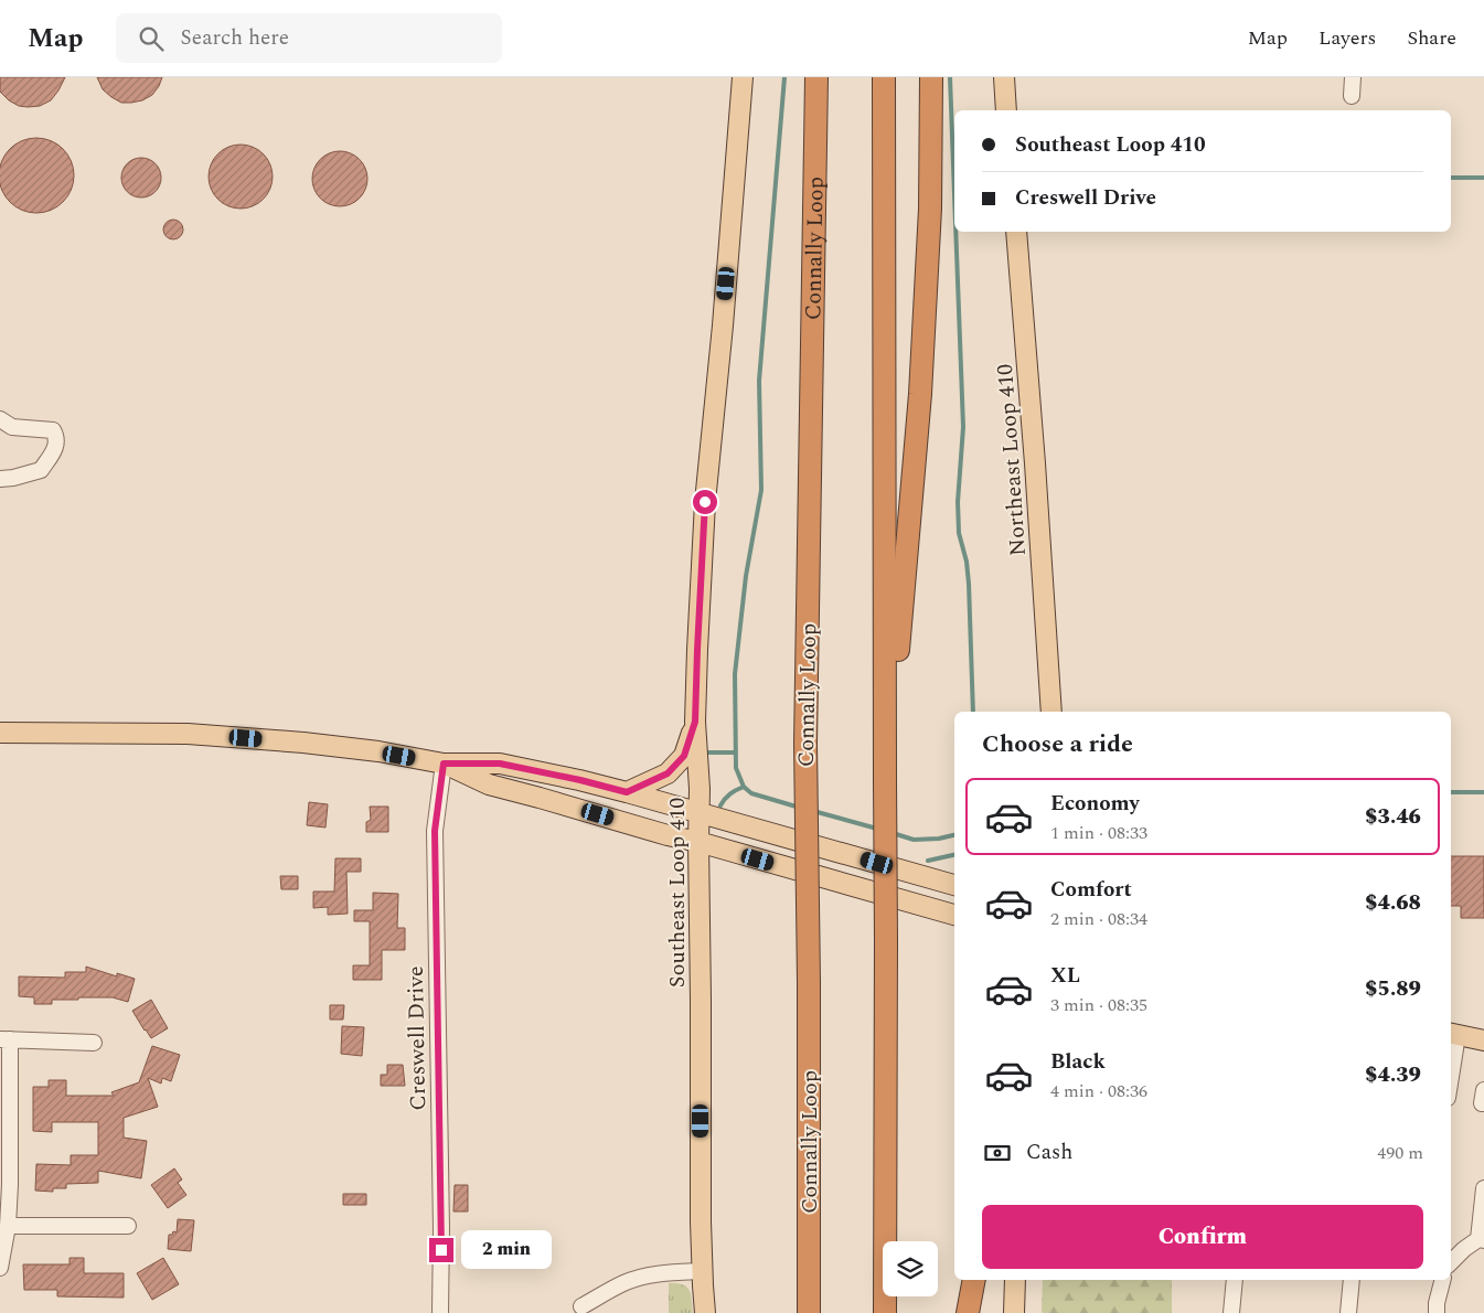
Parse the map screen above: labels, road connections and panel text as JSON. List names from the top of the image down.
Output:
{
  "streets": {
    "highway": ["Connally Loop"],
    "main road": ["Northeast Loop 410", "Southeast Loop 410"],
    "street": ["Creswell Drive"]
  },
  "page": {
    "header": "Map",
    "search": "Search here",
    "nav": ["Map", "Layers", "Share"],
    "banner": ["Southeast Loop 410", "Creswell Drive"],
    "heading": "Choose a ride",
    "list": [
      {
        "name": "Economy",
        "note": "1 min · 08:33",
        "value": "$3.46"
      },
      {
        "name": "Comfort",
        "note": "2 min · 08:34",
        "value": "$4.68"
      },
      {
        "name": "XL",
        "note": "3 min · 08:35",
        "value": "$5.89"
      },
      {
        "name": "Black",
        "note": "4 min · 08:36",
        "value": "$4.39"
      }
    ],
    "pay": ["Cash", "490 m"],
    "buttons": "Confirm",
    "bubble": "2 min"
  }
}
